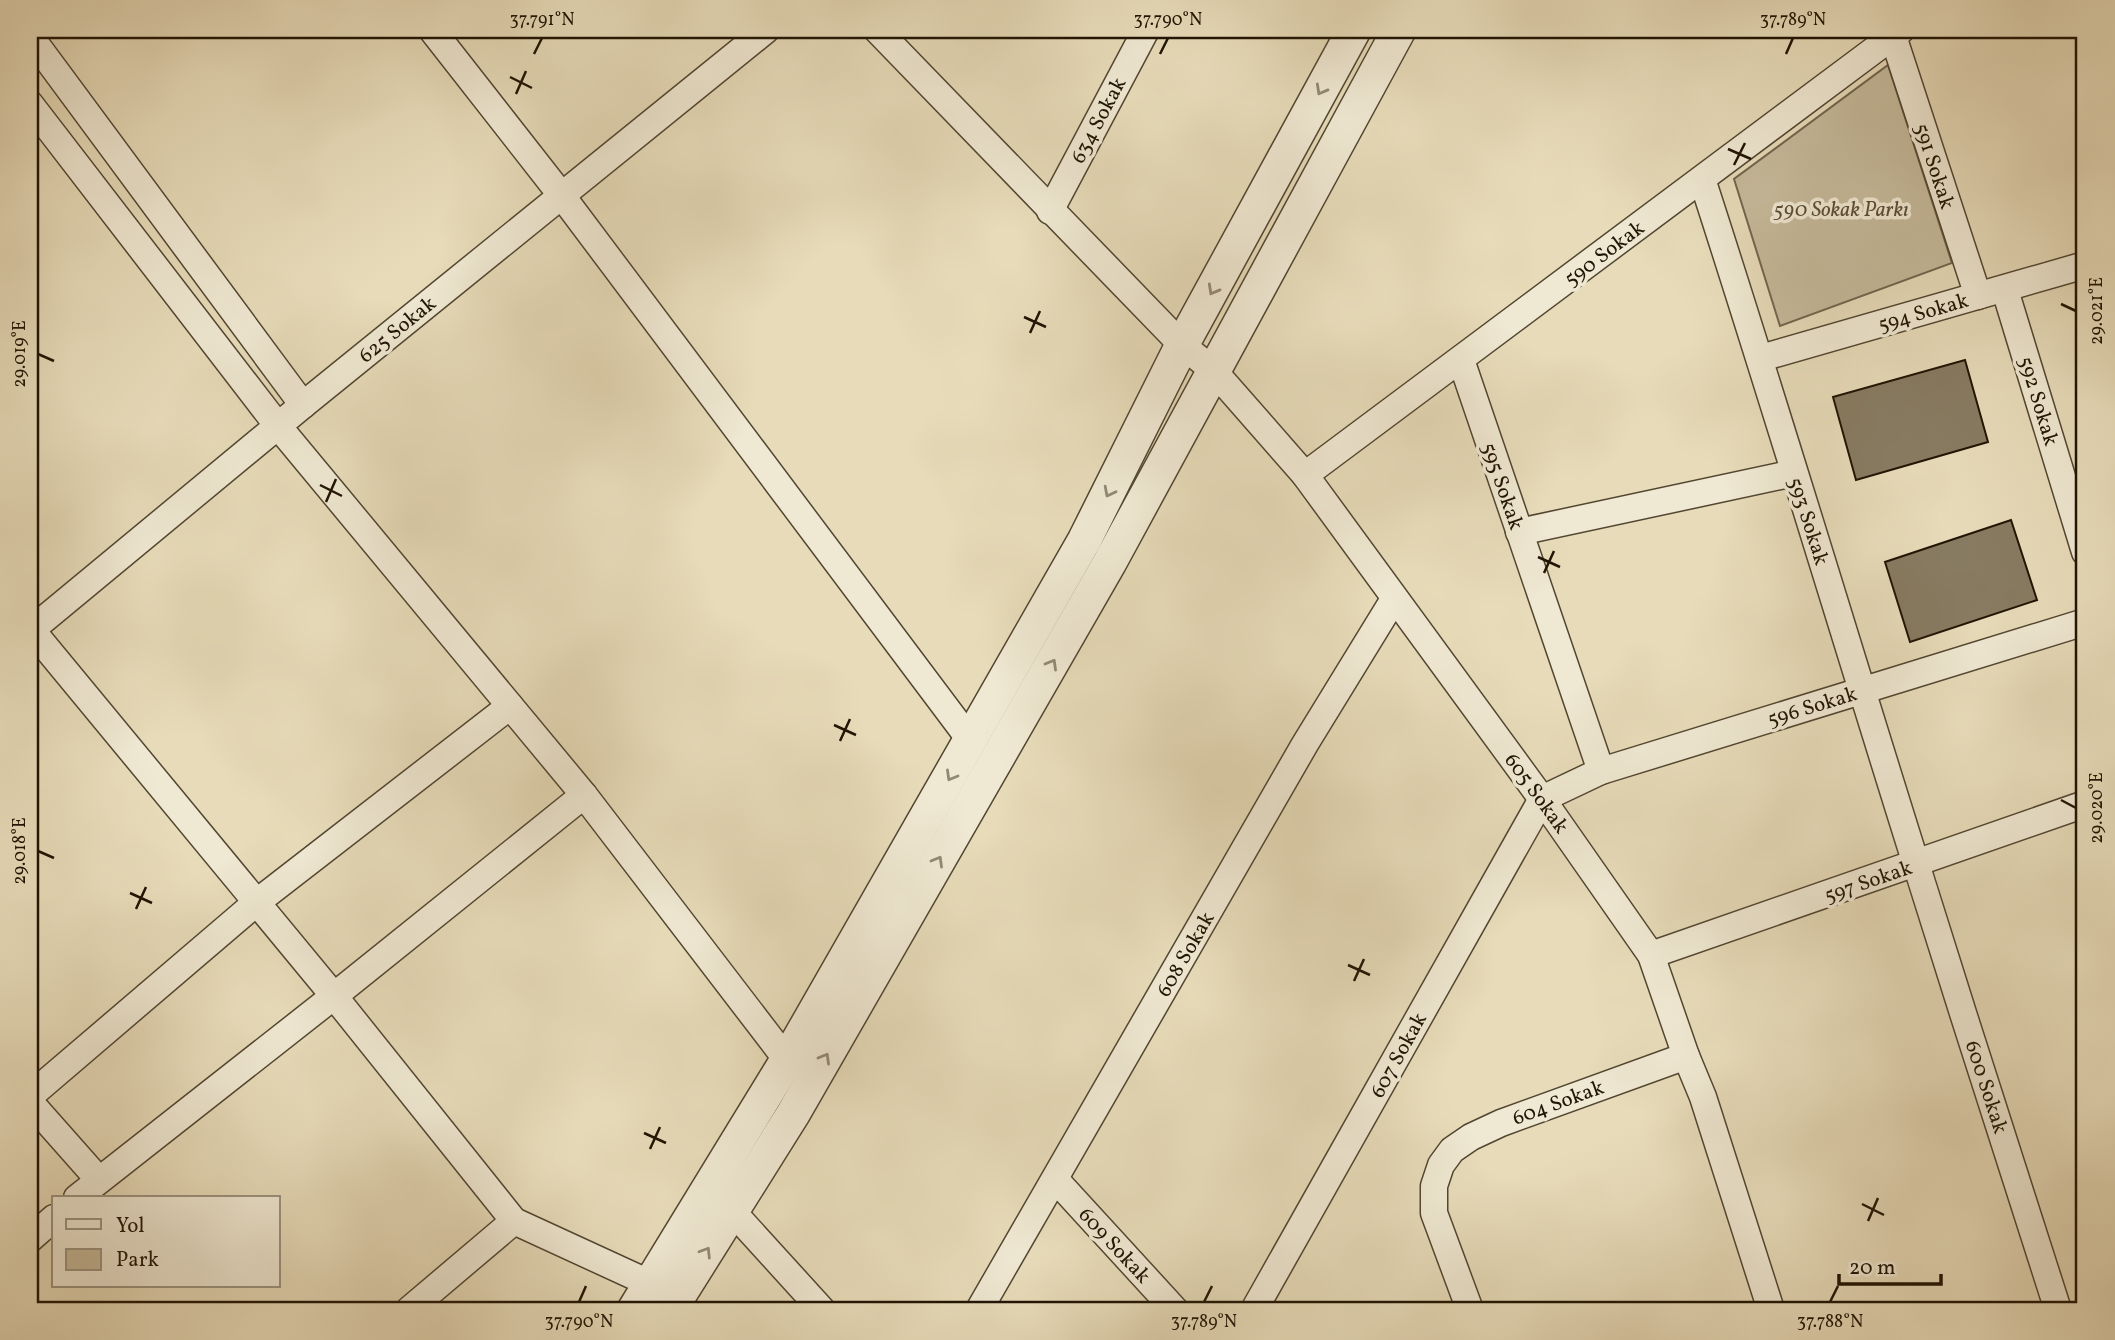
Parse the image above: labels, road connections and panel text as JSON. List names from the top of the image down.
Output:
{
  "streets": {
    "street": [
      "634 Sokak",
      "591 Sokak",
      "590 Sokak",
      "594 Sokak",
      "625 Sokak",
      "592 Sokak",
      "595 Sokak",
      "593 Sokak",
      "596 Sokak",
      "605 Sokak",
      "597 Sokak",
      "608 Sokak",
      "607 Sokak",
      "600 Sokak",
      "604 Sokak",
      "609 Sokak"
    ]
  },
  "crossings": [
    ["634 Sokak", "605 Sokak"],
    ["591 Sokak", "590 Sokak"],
    ["591 Sokak", "594 Sokak"],
    ["590 Sokak", "595 Sokak"],
    ["590 Sokak", "593 Sokak"],
    ["590 Sokak", "605 Sokak"],
    ["594 Sokak", "592 Sokak"],
    ["594 Sokak", "593 Sokak"],
    ["595 Sokak", "596 Sokak"],
    ["593 Sokak", "596 Sokak"],
    ["593 Sokak", "597 Sokak"],
    ["593 Sokak", "600 Sokak"],
    ["596 Sokak", "605 Sokak"],
    ["596 Sokak", "607 Sokak"],
    ["605 Sokak", "597 Sokak"],
    ["605 Sokak", "608 Sokak"],
    ["605 Sokak", "607 Sokak"],
    ["605 Sokak", "604 Sokak"],
    ["597 Sokak", "600 Sokak"],
    ["608 Sokak", "609 Sokak"]
  ],
  "parks": ["590 Sokak Parkı"],
  "legend": ["Yol", "Park"],
  "scale_bar": "20 m",
  "coordinates": [
    "37.791°N",
    "37.790°N",
    "37.789°N",
    "29.021°E",
    "29.019°E",
    "29.020°E",
    "29.018°E",
    "37.788°N"
  ]
}
